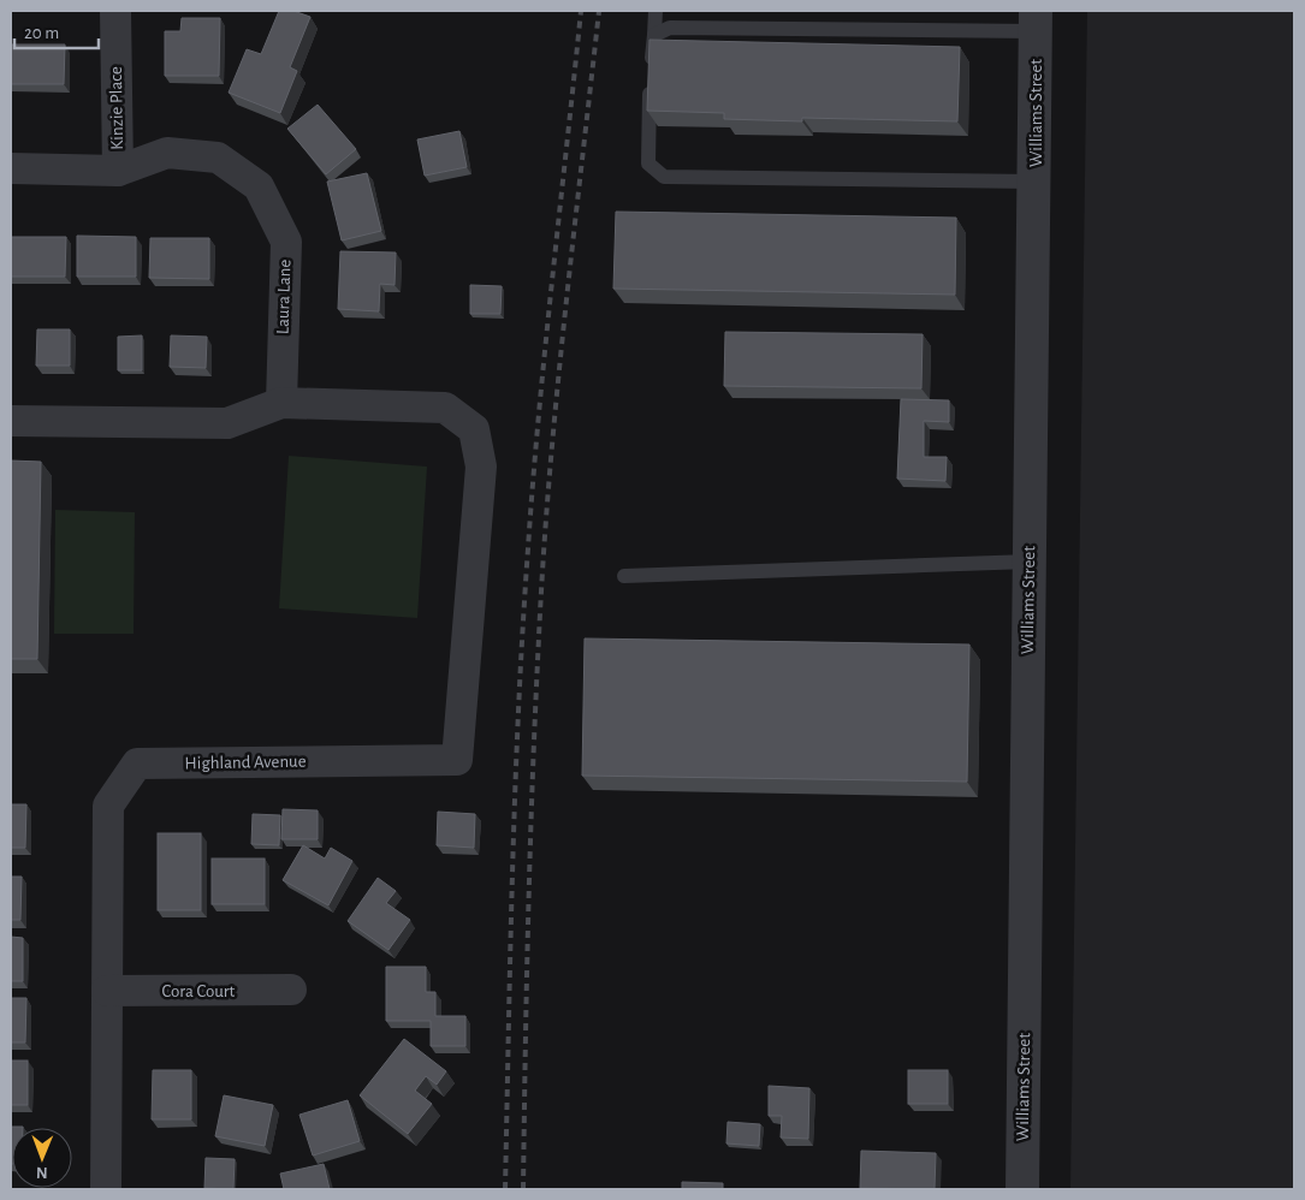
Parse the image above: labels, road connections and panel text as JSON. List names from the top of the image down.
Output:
{
  "streets": {
    "street": [
      "Kinzie Place",
      "Williams Street",
      "Laura Lane",
      "Highland Avenue",
      "Cora Court"
    ]
  },
  "crossings": [
    ["Kinzie Place", "Laura Lane"],
    ["Laura Lane", "Highland Avenue"],
    ["Highland Avenue", "Cora Court"]
  ],
  "scale_bar": "20 m",
  "north": "bottom"
}
